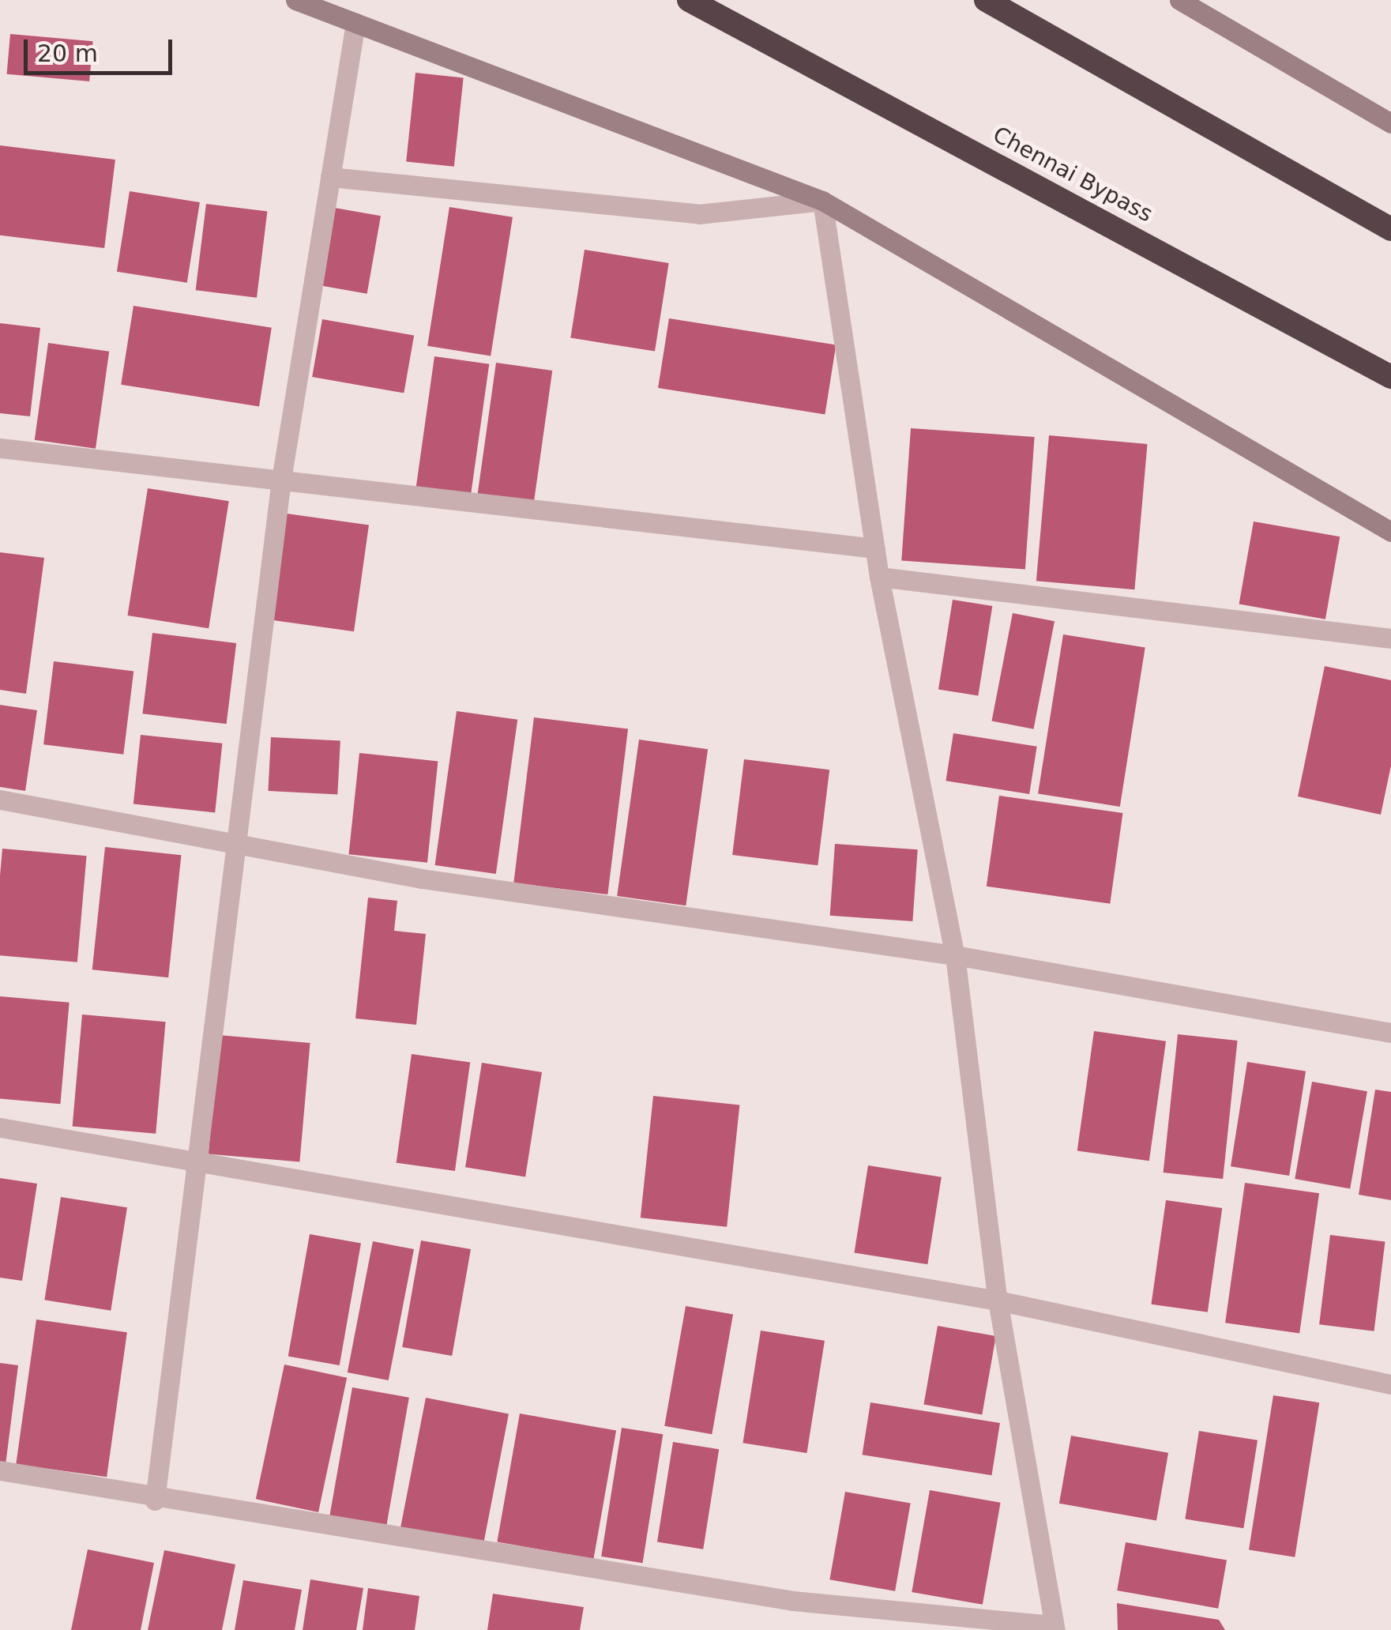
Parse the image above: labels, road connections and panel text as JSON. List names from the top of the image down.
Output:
{
  "streets": {
    "highway": ["Chennai Bypass"]
  },
  "scale_bar": "20 m"
}
